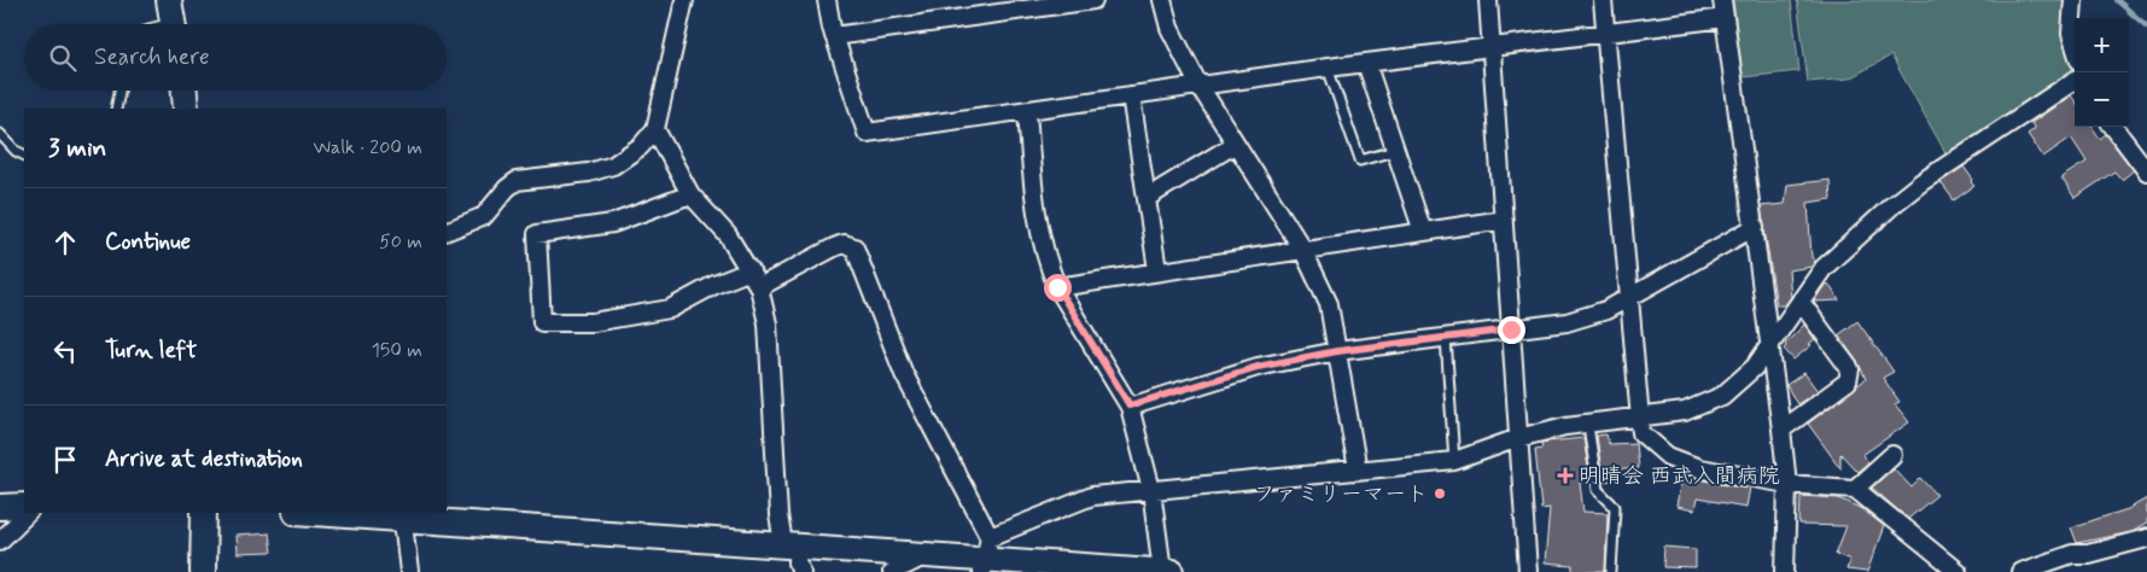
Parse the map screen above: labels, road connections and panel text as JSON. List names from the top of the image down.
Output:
{
  "places": {
    "health": ["明晴会 西武入間病院"],
    "other": ["ファミリーマート"]
  },
  "page": {
    "map_buttons": ["+", "−"],
    "search": "Search here",
    "heading": ["3 min", "Walk · 200 m"],
    "list": [
      ["Continue", "50 m"],
      ["Turn left", "150 m"],
      "Arrive at destination"
    ]
  }
}
